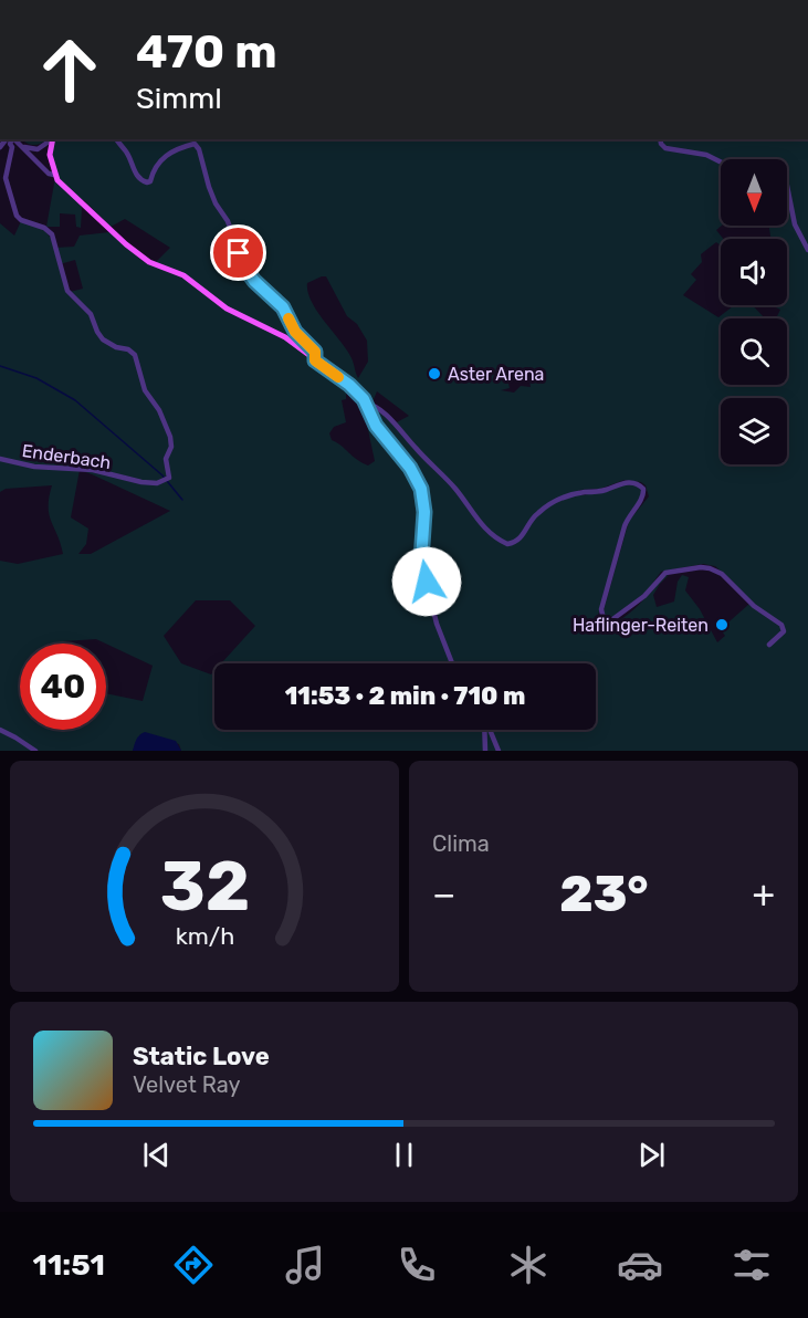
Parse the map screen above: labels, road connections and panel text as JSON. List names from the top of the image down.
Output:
{
  "streets": {
    "street": ["Enderbach"]
  },
  "places": ["Aster Arena", "Haflinger-Reiten"],
  "north": "bottom",
  "page": {
    "turn": ["470 m", "Simml"],
    "limit": "40",
    "trip": "11:53 · 2 min · 710 m",
    "tile": "Clima",
    "heat": ["−", "23°", "+"],
    "song": ["Static Love", "Velvet Ray"],
    "tabs": "11:51",
    "gauge": ["32", "km/h"]
  }
}
